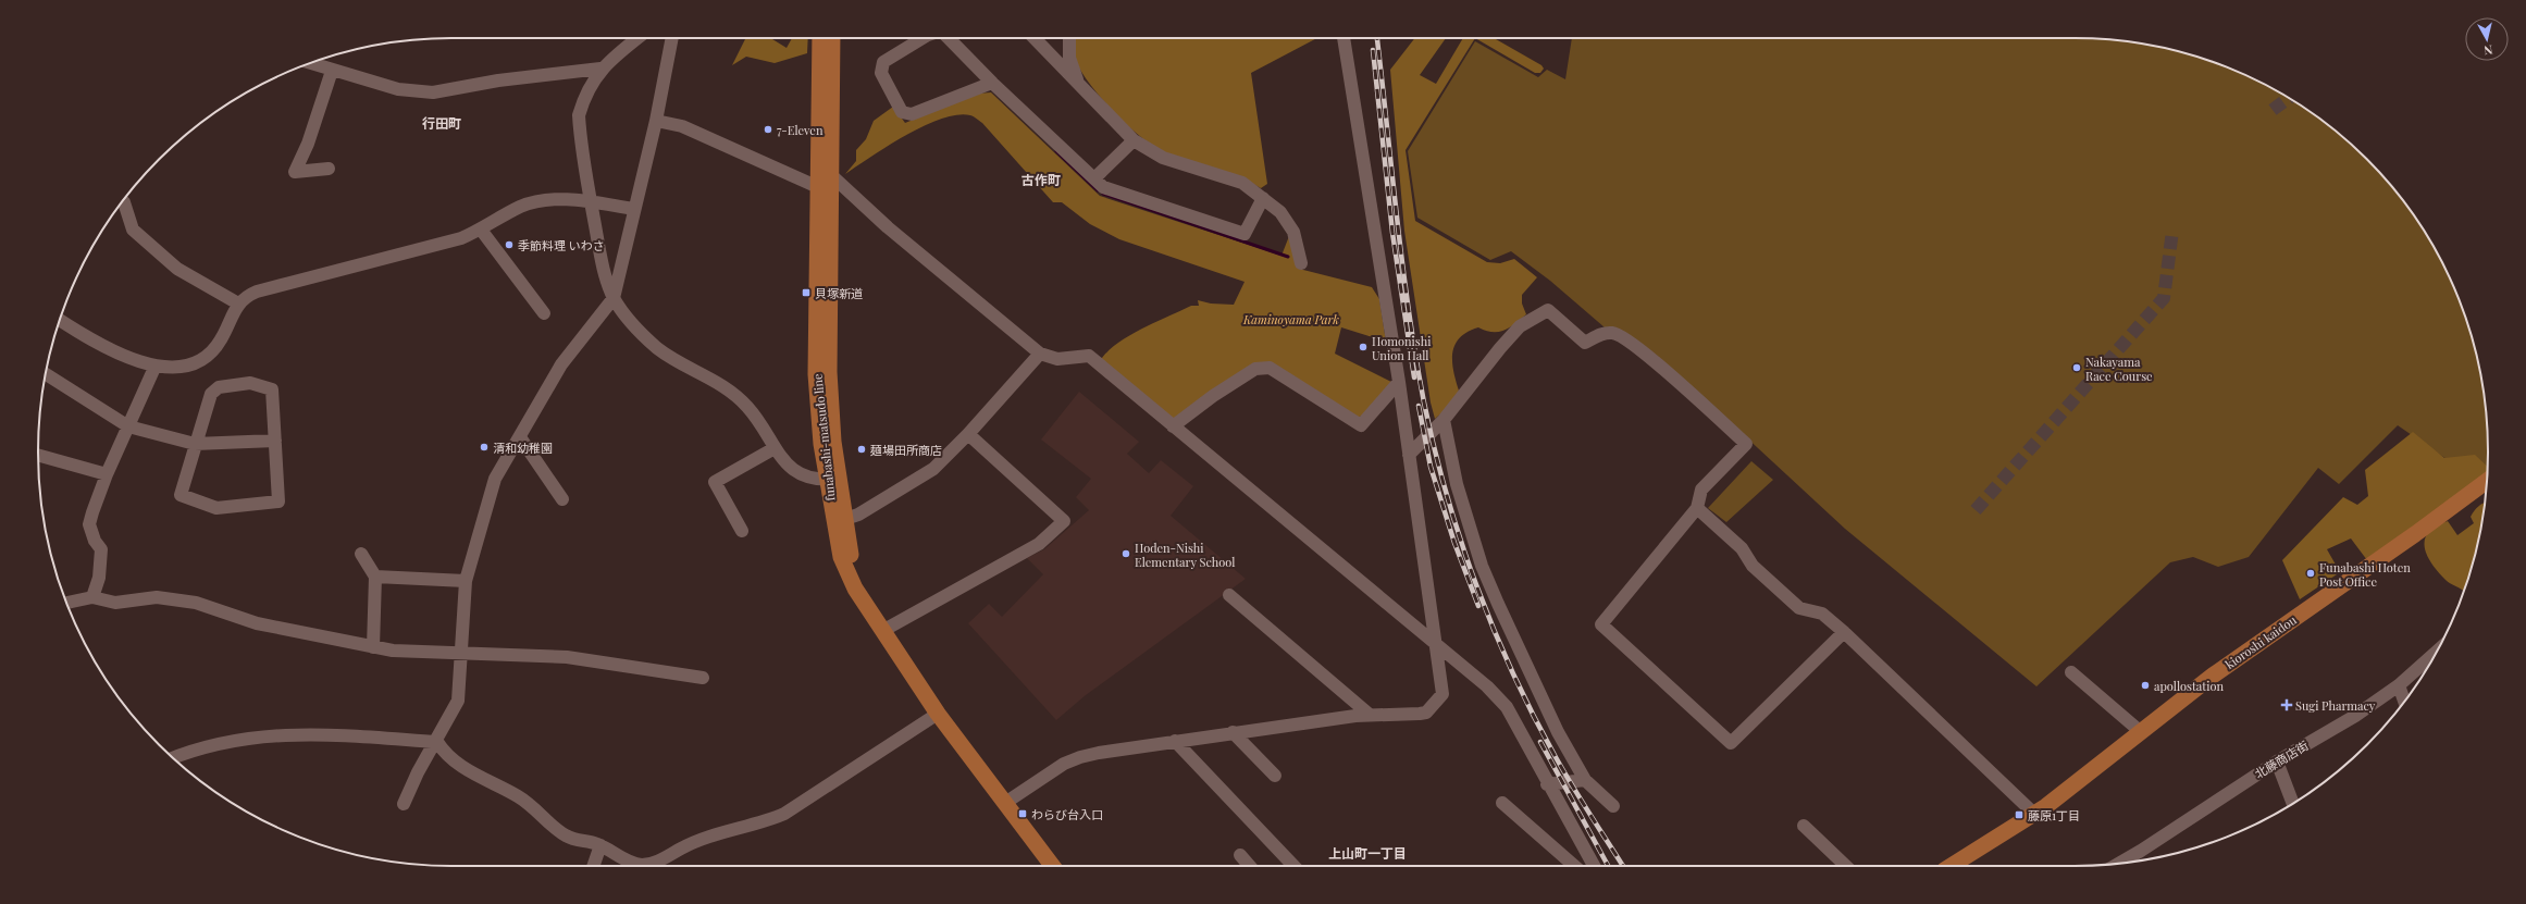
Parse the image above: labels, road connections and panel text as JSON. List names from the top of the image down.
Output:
{
  "streets": {
    "main road": ["funabashi-matsudo line", "kioroshi kaidou"],
    "street": ["北藤商店街"]
  },
  "districts": ["行田町", "古作町", "上山町一丁目"],
  "parks": ["Kaminoyama Park"],
  "places": {
    "other": [
      "7-Eleven",
      "季節料理 いわさ",
      "Homonishi Union Hall",
      "Nakayama Race Course",
      "清和幼稚園",
      "麺場田所商店",
      "Hoden-Nishi Elementary School",
      "Funabashi Hoten Post Office",
      "apollostation"
    ],
    "transit": ["貝塚新道", "わらび台入口", "藤原1丁目"],
    "health": ["Sugi Pharmacy"]
  },
  "north": "bottom"
}
